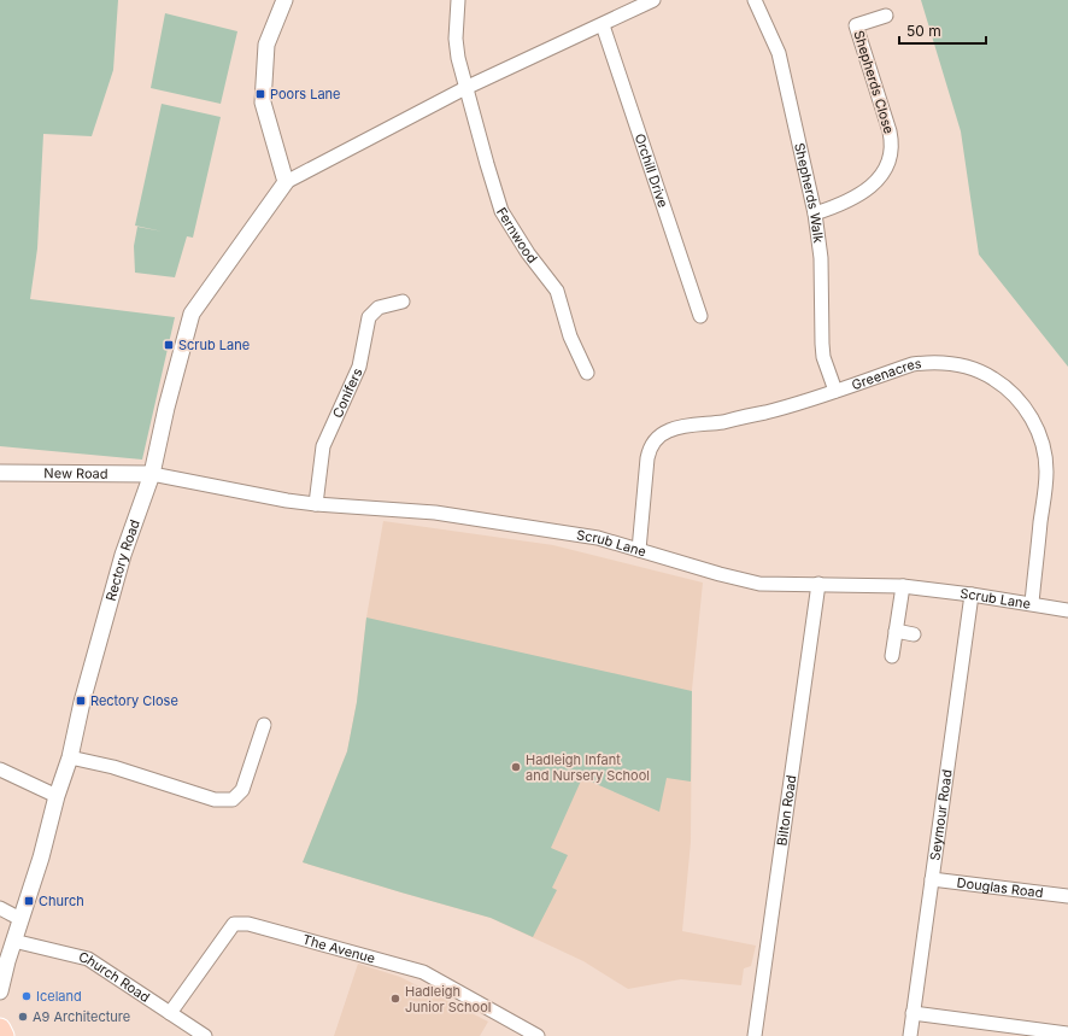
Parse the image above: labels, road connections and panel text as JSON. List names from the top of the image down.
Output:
{
  "streets": {
    "street": [
      "Shepherds Close",
      "Orchill Drive",
      "Shepherds Walk",
      "Fernwood",
      "Greenacres",
      "Conifers",
      "New Road",
      "Scrub Lane",
      "Rectory Road",
      "Bilton Road",
      "Seymour Road",
      "Douglas Road",
      "The Avenue",
      "Church Road"
    ]
  },
  "crossings": [
    ["Shepherds Close", "Shepherds Walk"],
    ["Shepherds Walk", "Greenacres"],
    ["Greenacres", "Scrub Lane"],
    ["Conifers", "Scrub Lane"],
    ["New Road", "Scrub Lane"],
    ["New Road", "Rectory Road"],
    ["Scrub Lane", "Rectory Road"],
    ["Scrub Lane", "Bilton Road"],
    ["Scrub Lane", "Seymour Road"],
    ["Rectory Road", "Church Road"],
    ["Seymour Road", "Douglas Road"],
    ["The Avenue", "Church Road"]
  ],
  "places": {
    "transit": [
      "Poors Lane",
      "Scrub Lane",
      "Rectory Close",
      "Church"
    ],
    "other": [
      "Hadleigh Infant and Nursery School",
      "Iceland",
      "Hadleigh Junior School",
      "A9 Architecture"
    ]
  },
  "scale_bar": "50 m"
}
